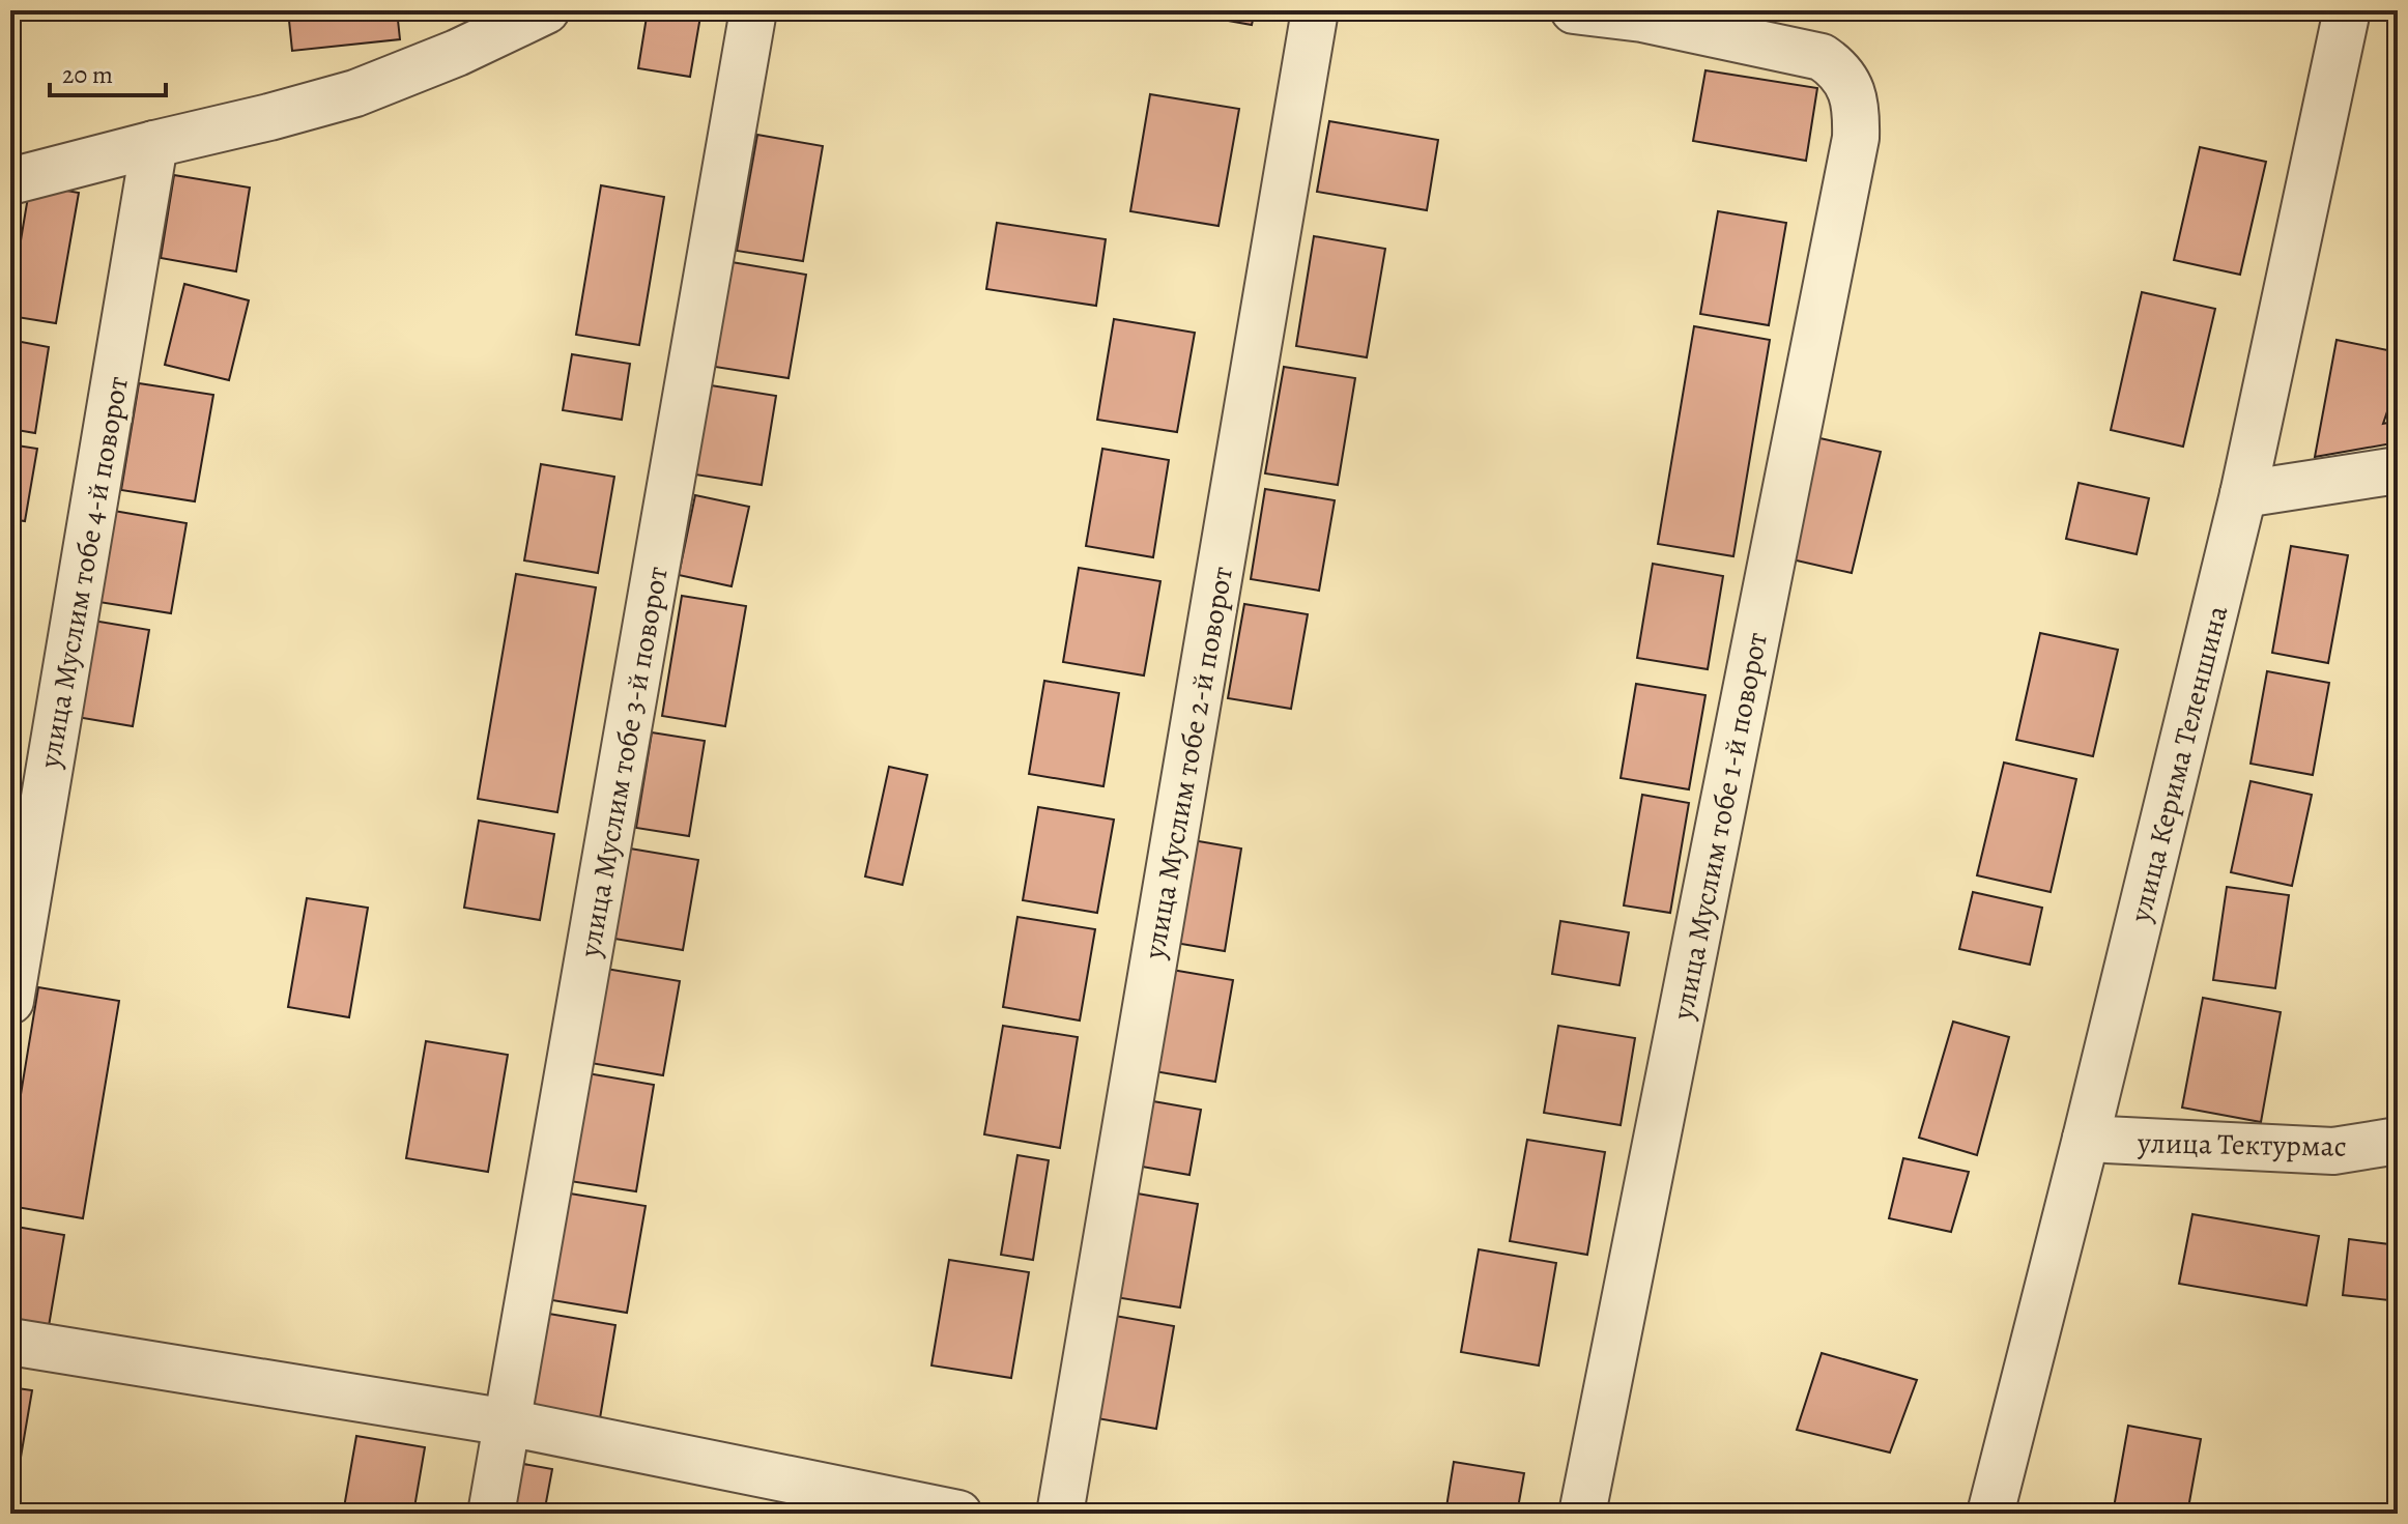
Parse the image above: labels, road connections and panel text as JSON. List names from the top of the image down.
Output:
{
  "streets": {
    "street": [
      "улица Муслим тобе 4-й поворот",
      "улица Муслим тобе 3-й поворот",
      "улица Муслим тобе 2-й поворот",
      "улица Керима Теленшина",
      "улица Муслим тобе 1-й поворот",
      "улица Тектурмас"
    ]
  },
  "crossings": [
    ["улица Керима Теленшина", "улица Тектурмас"]
  ],
  "scale_bar": "20 m"
}
